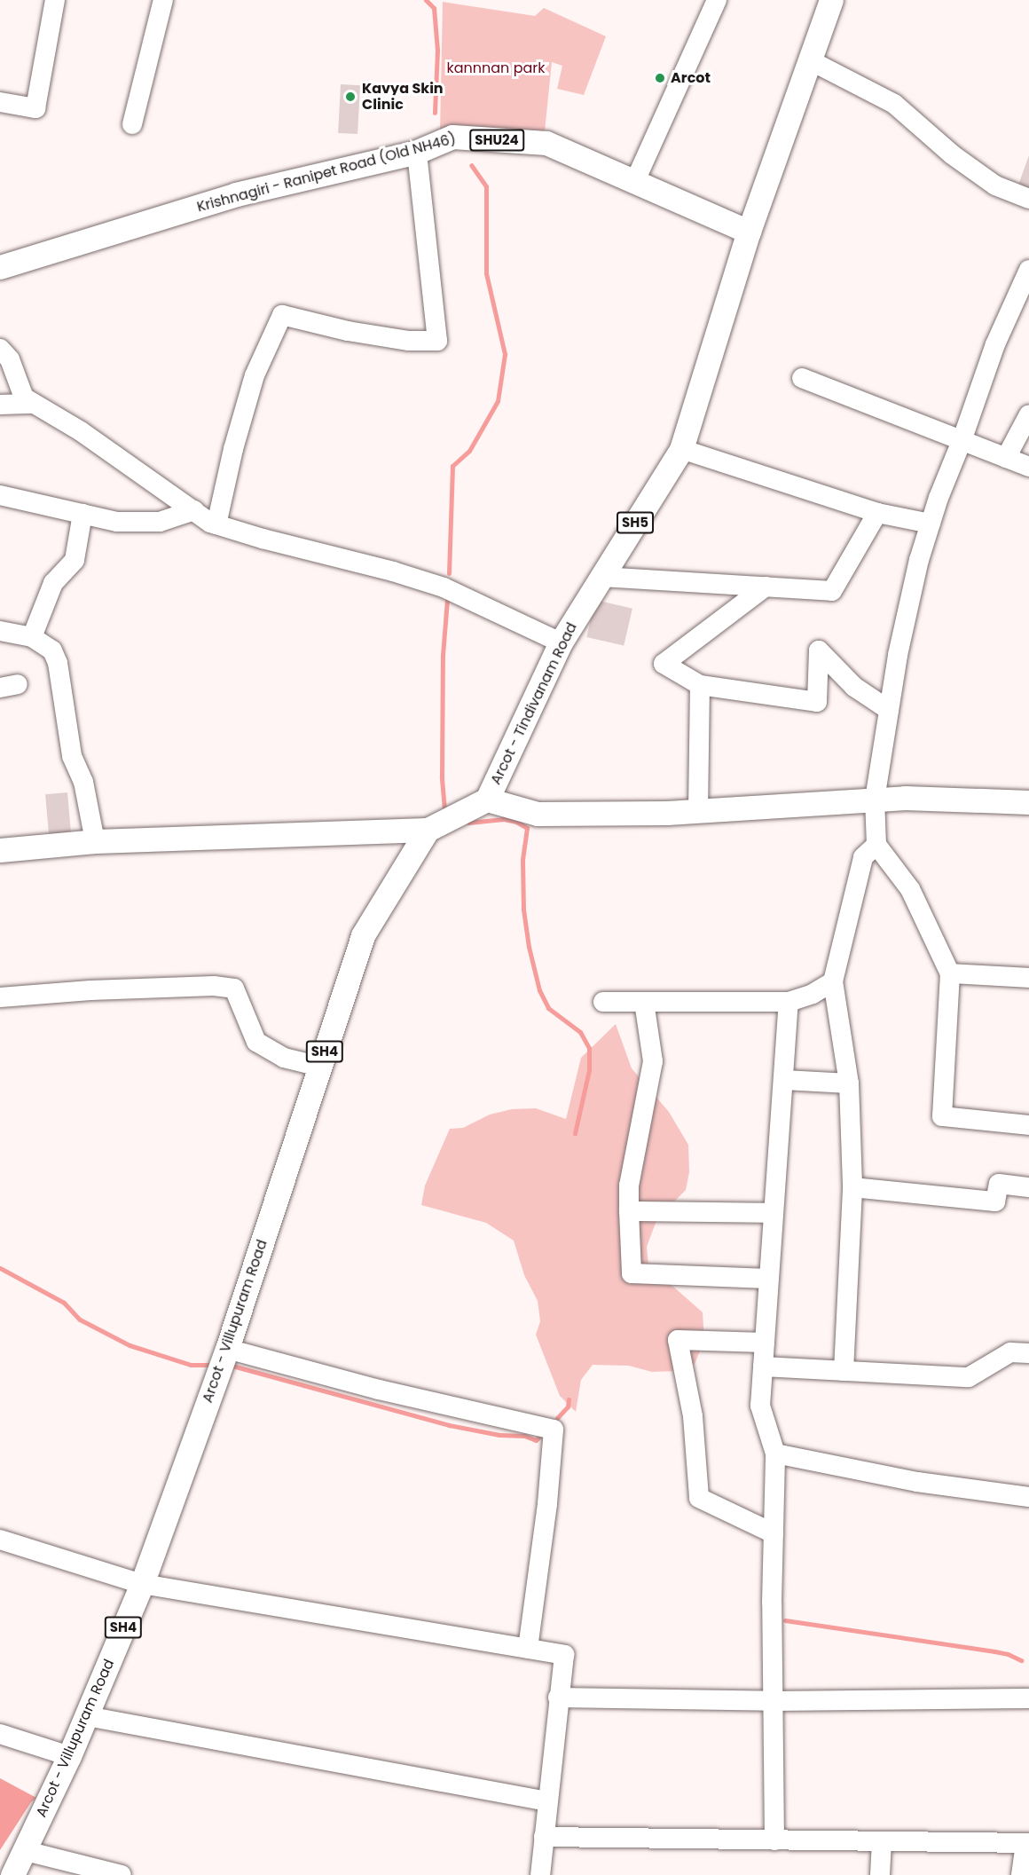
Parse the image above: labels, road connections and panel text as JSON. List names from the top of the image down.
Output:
{
  "streets": {
    "main road": [
      "SHU24",
      "Krishnagiri - Ranipet Road (Old NH46)",
      "SH5",
      "Arcot - Tindivanam Road",
      "SH4",
      "Arcot - Villupuram Road"
    ]
  },
  "crossings": [
    ["Krishnagiri - Ranipet Road (Old NH46)", "Arcot - Tindivanam Road"]
  ],
  "parks": ["kannnan park"],
  "places": ["Arcot", "Kavya Skin Clinic"]
}
